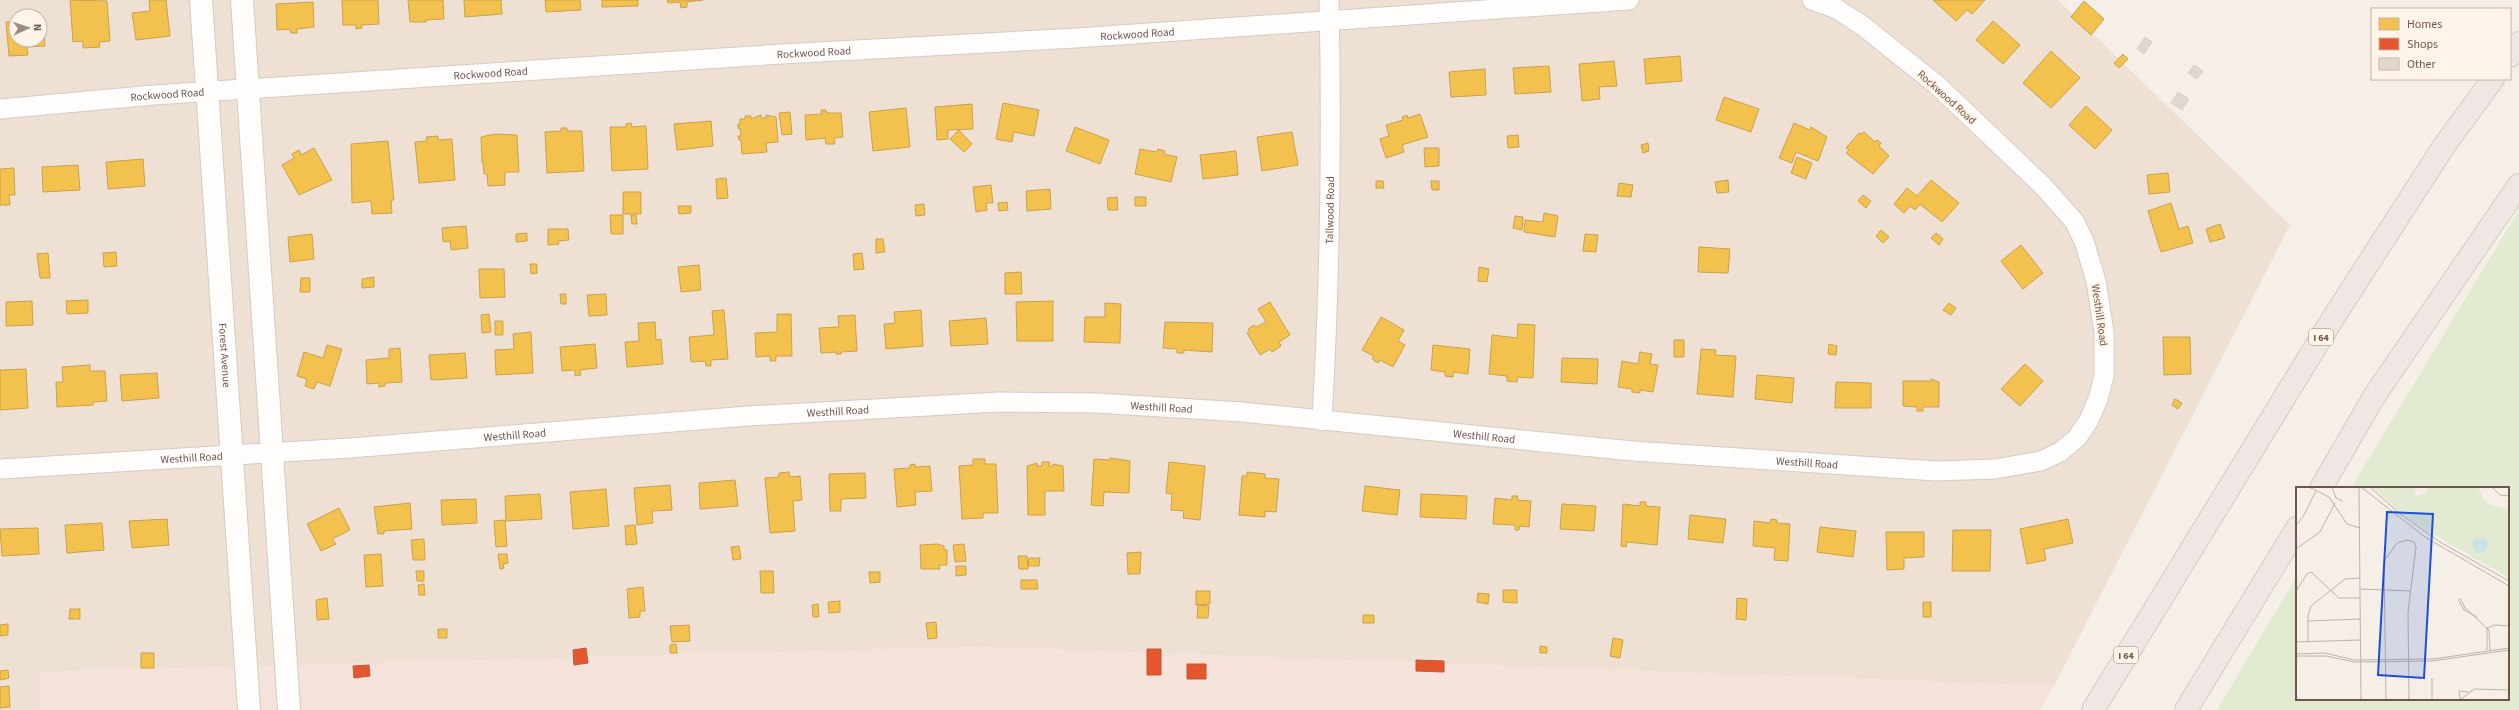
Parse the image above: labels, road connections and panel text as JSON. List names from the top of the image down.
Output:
{
  "streets": {
    "highway": ["I 64"],
    "main road": ["Forest Avenue"],
    "street": ["Rockwood Road", "Tallwood Road", "Westhill Road"]
  },
  "crossings": [
    ["Rockwood Road", "Tallwood Road"],
    ["Rockwood Road", "Westhill Road"],
    ["Rockwood Road", "Forest Avenue"],
    ["Tallwood Road", "Westhill Road"],
    ["Westhill Road", "Forest Avenue"]
  ],
  "legend": ["Homes", "Shops", "Other"],
  "north": "right"
}
